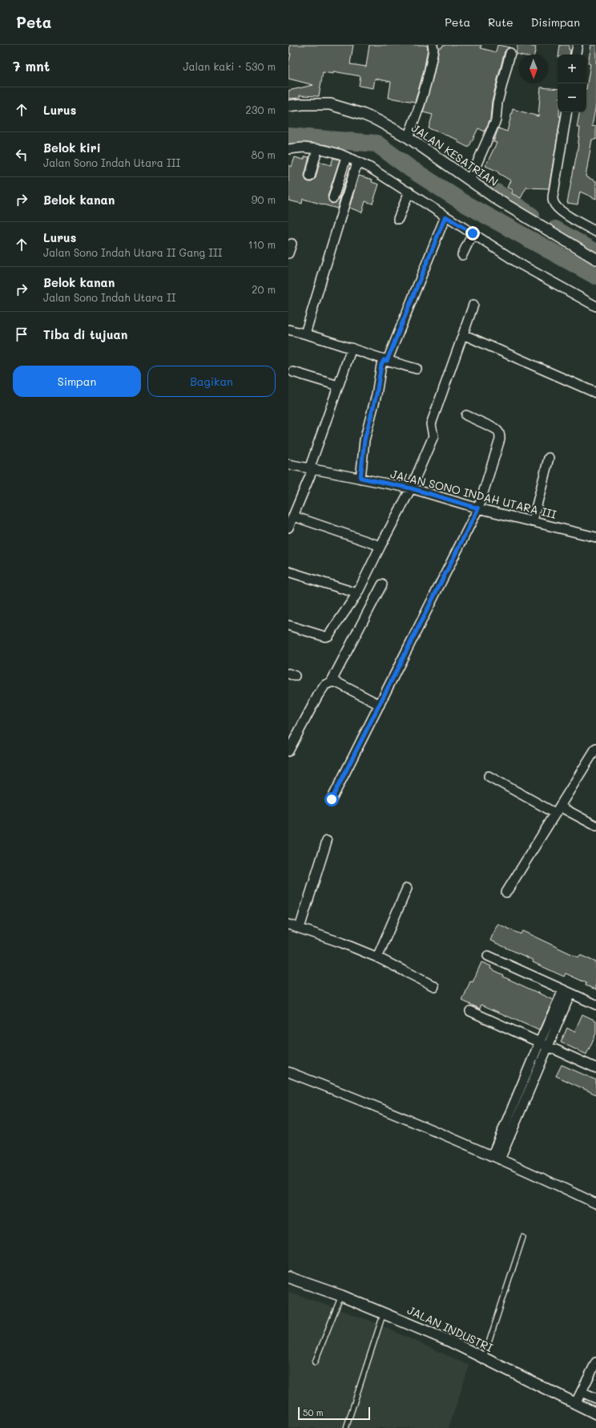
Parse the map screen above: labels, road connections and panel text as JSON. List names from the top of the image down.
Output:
{
  "streets": {
    "street": ["JALAN KESATRIAN", "JALAN SONO INDAH UTARA III", "JALAN INDUSTRI"]
  },
  "scale_bar": "50 m",
  "north": "bottom",
  "page": {
    "header": "Peta",
    "nav": ["Peta", "Rute", "Disimpan"],
    "heading": ["7 mnt", "Jalan kaki · 530 m"],
    "map_buttons": ["+", "−"],
    "list": [
      ["Lurus", "230 m"],
      ["Belok kiri", "Jalan Sono Indah Utara III", "80 m"],
      ["Belok kanan", "90 m"],
      ["Lurus", "Jalan Sono Indah Utara II Gang III", "110 m"],
      ["Belok kanan", "Jalan Sono Indah Utara II", "20 m"],
      "Tiba di tujuan"
    ],
    "buttons": ["Simpan", "Bagikan"],
    "scale": "50 m"
  }
}
